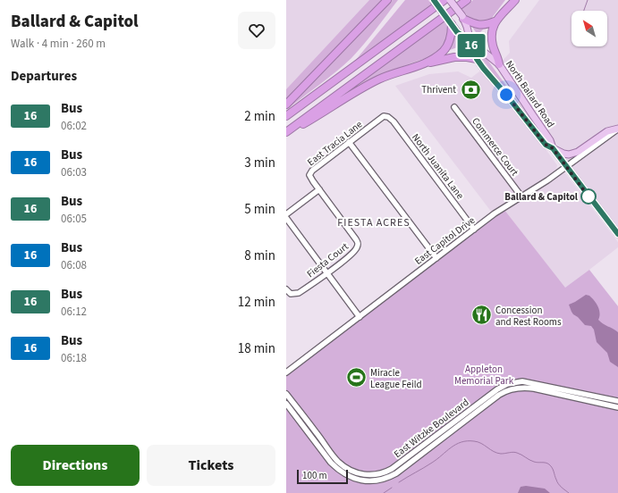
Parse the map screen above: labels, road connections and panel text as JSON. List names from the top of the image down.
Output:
{
  "streets": {
    "main road": ["North Ballard Road"],
    "street": [
      "East Tracia Lane",
      "Commerce Court",
      "North Juanita Lane",
      "East Capitol Drive",
      "Fiesta Court",
      "East Witzke Boulevard"
    ]
  },
  "crossings": [
    ["North Ballard Road", "East Capitol Drive"],
    ["East Tracia Lane", "North Juanita Lane"],
    ["East Tracia Lane", "Fiesta Court"],
    ["Commerce Court", "East Capitol Drive"],
    ["North Juanita Lane", "East Capitol Drive"]
  ],
  "districts": ["FIESTA ACRES"],
  "parks": ["Appleton Memorial Park"],
  "places": {
    "bank": ["Thrivent"],
    "other": ["Ballard & Capitol"],
    "restaurant": ["Concession and Rest Rooms"],
    "sports": ["Miracle League Feild"]
  },
  "lines": ["bus line 16"],
  "scale_bar": "100 m",
  "north": "top left",
  "page": {
    "heading": [
      ["Ballard & Capitol", "Walk · 4 min · 260 m"],
      "Departures"
    ],
    "on_map": "16",
    "list": [
      {
        "mark": "16",
        "name": "Bus",
        "note": "06:02",
        "value": "2 min"
      },
      {
        "mark": "16",
        "name": "Bus",
        "note": "06:03",
        "value": "3 min"
      },
      {
        "mark": "16",
        "name": "Bus",
        "note": "06:05",
        "value": "5 min"
      },
      {
        "mark": "16",
        "name": "Bus",
        "note": "06:08",
        "value": "8 min"
      },
      {
        "mark": "16",
        "name": "Bus",
        "note": "06:12",
        "value": "12 min"
      },
      {
        "mark": "16",
        "name": "Bus",
        "note": "06:18",
        "value": "18 min"
      }
    ],
    "buttons": ["Directions", "Tickets"],
    "scale": "100 m"
  }
}
